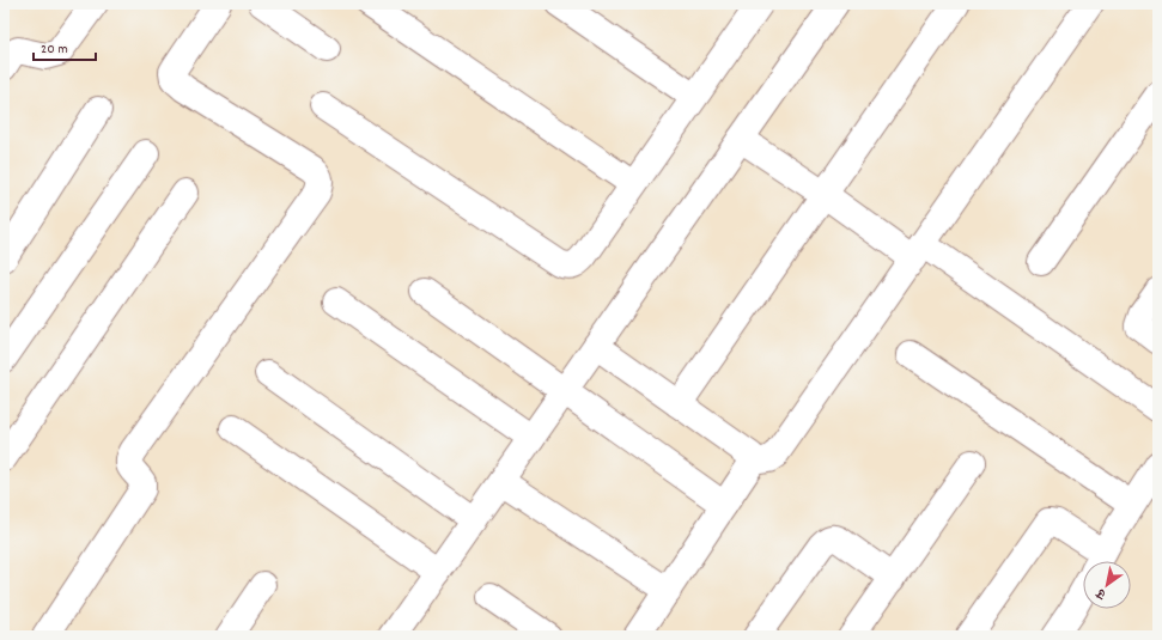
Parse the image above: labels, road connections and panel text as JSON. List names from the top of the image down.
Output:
{
  "scale_bar": "20 m",
  "north": "bottom left"
}
